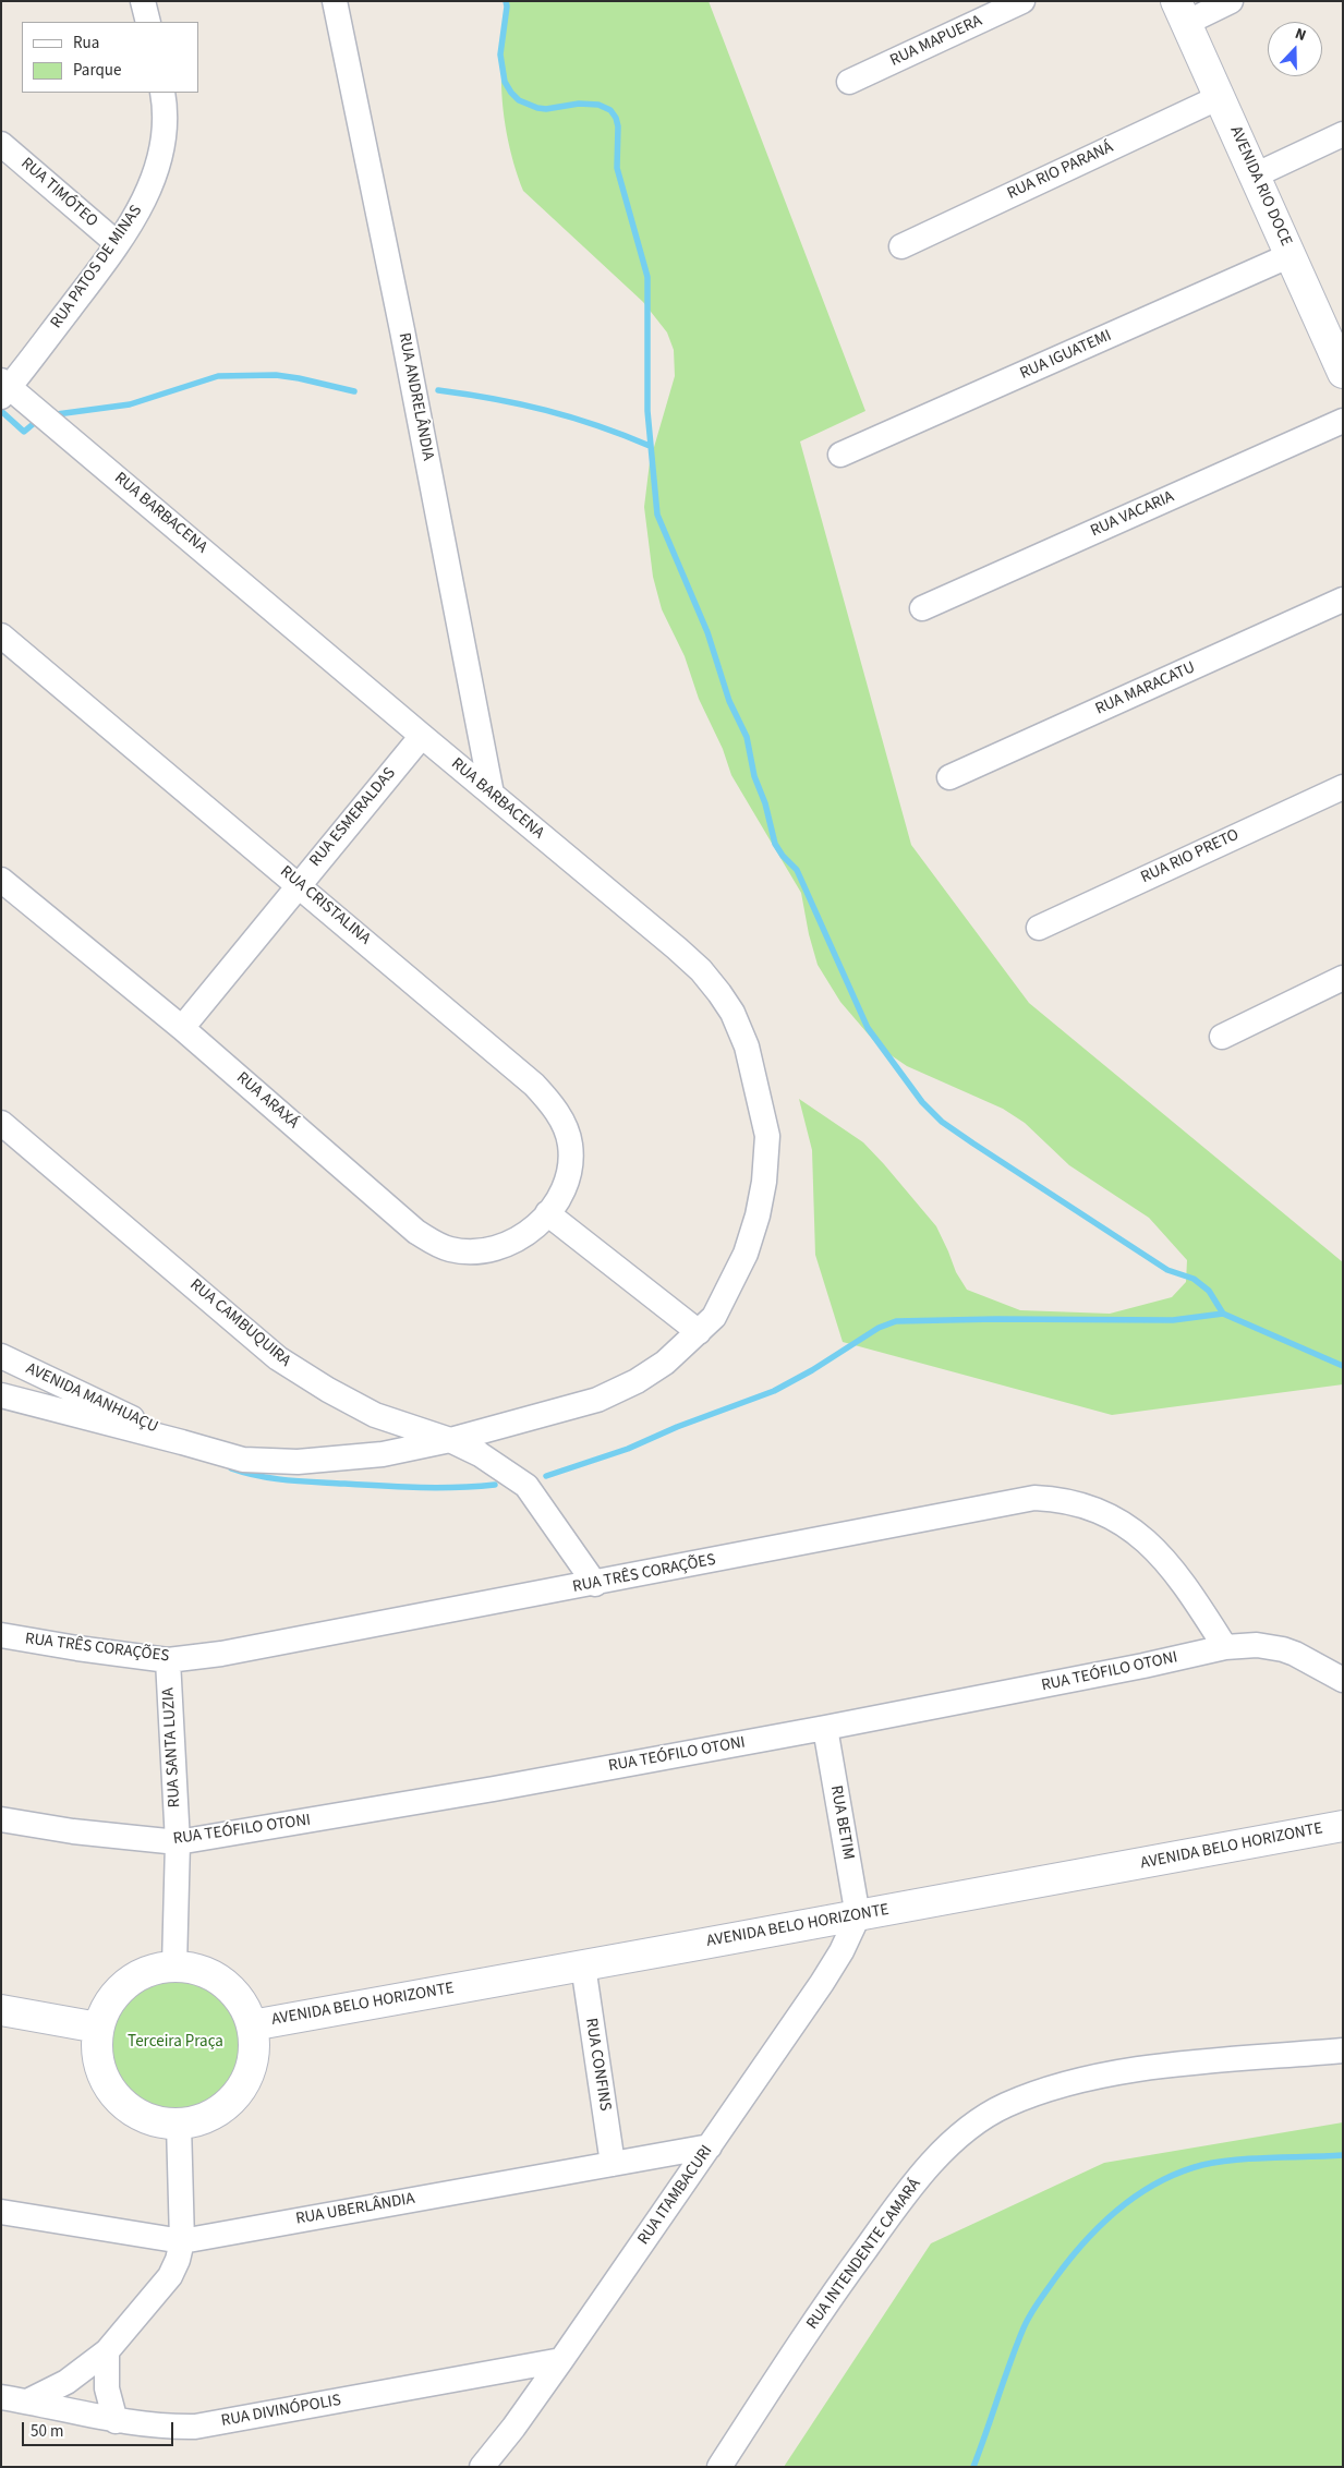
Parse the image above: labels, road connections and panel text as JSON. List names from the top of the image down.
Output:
{
  "streets": {
    "street": [
      "RUA MAPUERA",
      "RUA RIO PARANÁ",
      "AVENIDA RIO DOCE",
      "RUA TIMÓTEO",
      "RUA PATOS DE MINAS",
      "RUA IGUATEMI",
      "RUA ANDRELÂNDIA",
      "RUA BARBACENA",
      "RUA VACARIA",
      "RUA MARACATU",
      "RUA ESMERALDAS",
      "RUA RIO PRETO",
      "RUA CRISTALINA",
      "RUA ARAXÁ",
      "RUA CAMBUQUIRA",
      "AVENIDA MANHUAÇU",
      "RUA TRÊS CORAÇÕES",
      "RUA TEÓFILO OTONI",
      "RUA SANTA LUZIA",
      "RUA BETIM",
      "AVENIDA BELO HORIZONTE",
      "RUA CONFINS",
      "RUA ITAMBACURI",
      "RUA UBERLÂNDIA",
      "RUA INTENDENTE CAMARÁ",
      "RUA DIVINÓPOLIS"
    ]
  },
  "crossings": [
    ["RUA RIO PARANÁ", "AVENIDA RIO DOCE"],
    ["AVENIDA RIO DOCE", "RUA IGUATEMI"],
    ["RUA TIMÓTEO", "RUA PATOS DE MINAS"],
    ["RUA PATOS DE MINAS", "RUA BARBACENA"],
    ["RUA ANDRELÂNDIA", "RUA BARBACENA"],
    ["RUA BARBACENA", "RUA ESMERALDAS"],
    ["RUA ESMERALDAS", "RUA CRISTALINA"],
    ["RUA ESMERALDAS", "RUA ARAXÁ"],
    ["RUA CRISTALINA", "RUA ARAXÁ"],
    ["RUA CAMBUQUIRA", "AVENIDA MANHUAÇU"],
    ["RUA TRÊS CORAÇÕES", "RUA TEÓFILO OTONI"],
    ["RUA TRÊS CORAÇÕES", "RUA SANTA LUZIA"],
    ["RUA TEÓFILO OTONI", "RUA SANTA LUZIA"],
    ["RUA TEÓFILO OTONI", "RUA BETIM"],
    ["RUA SANTA LUZIA", "AVENIDA BELO HORIZONTE"],
    ["RUA BETIM", "AVENIDA BELO HORIZONTE"],
    ["RUA BETIM", "RUA ITAMBACURI"],
    ["AVENIDA BELO HORIZONTE", "RUA CONFINS"],
    ["AVENIDA BELO HORIZONTE", "RUA ITAMBACURI"],
    ["RUA CONFINS", "RUA UBERLÂNDIA"],
    ["RUA ITAMBACURI", "RUA UBERLÂNDIA"],
    ["RUA ITAMBACURI", "RUA DIVINÓPOLIS"]
  ],
  "parks": ["Terceira Praça"],
  "legend": ["Rua", "Parque"],
  "scale_bar": "50 m",
  "north": "top"
}
